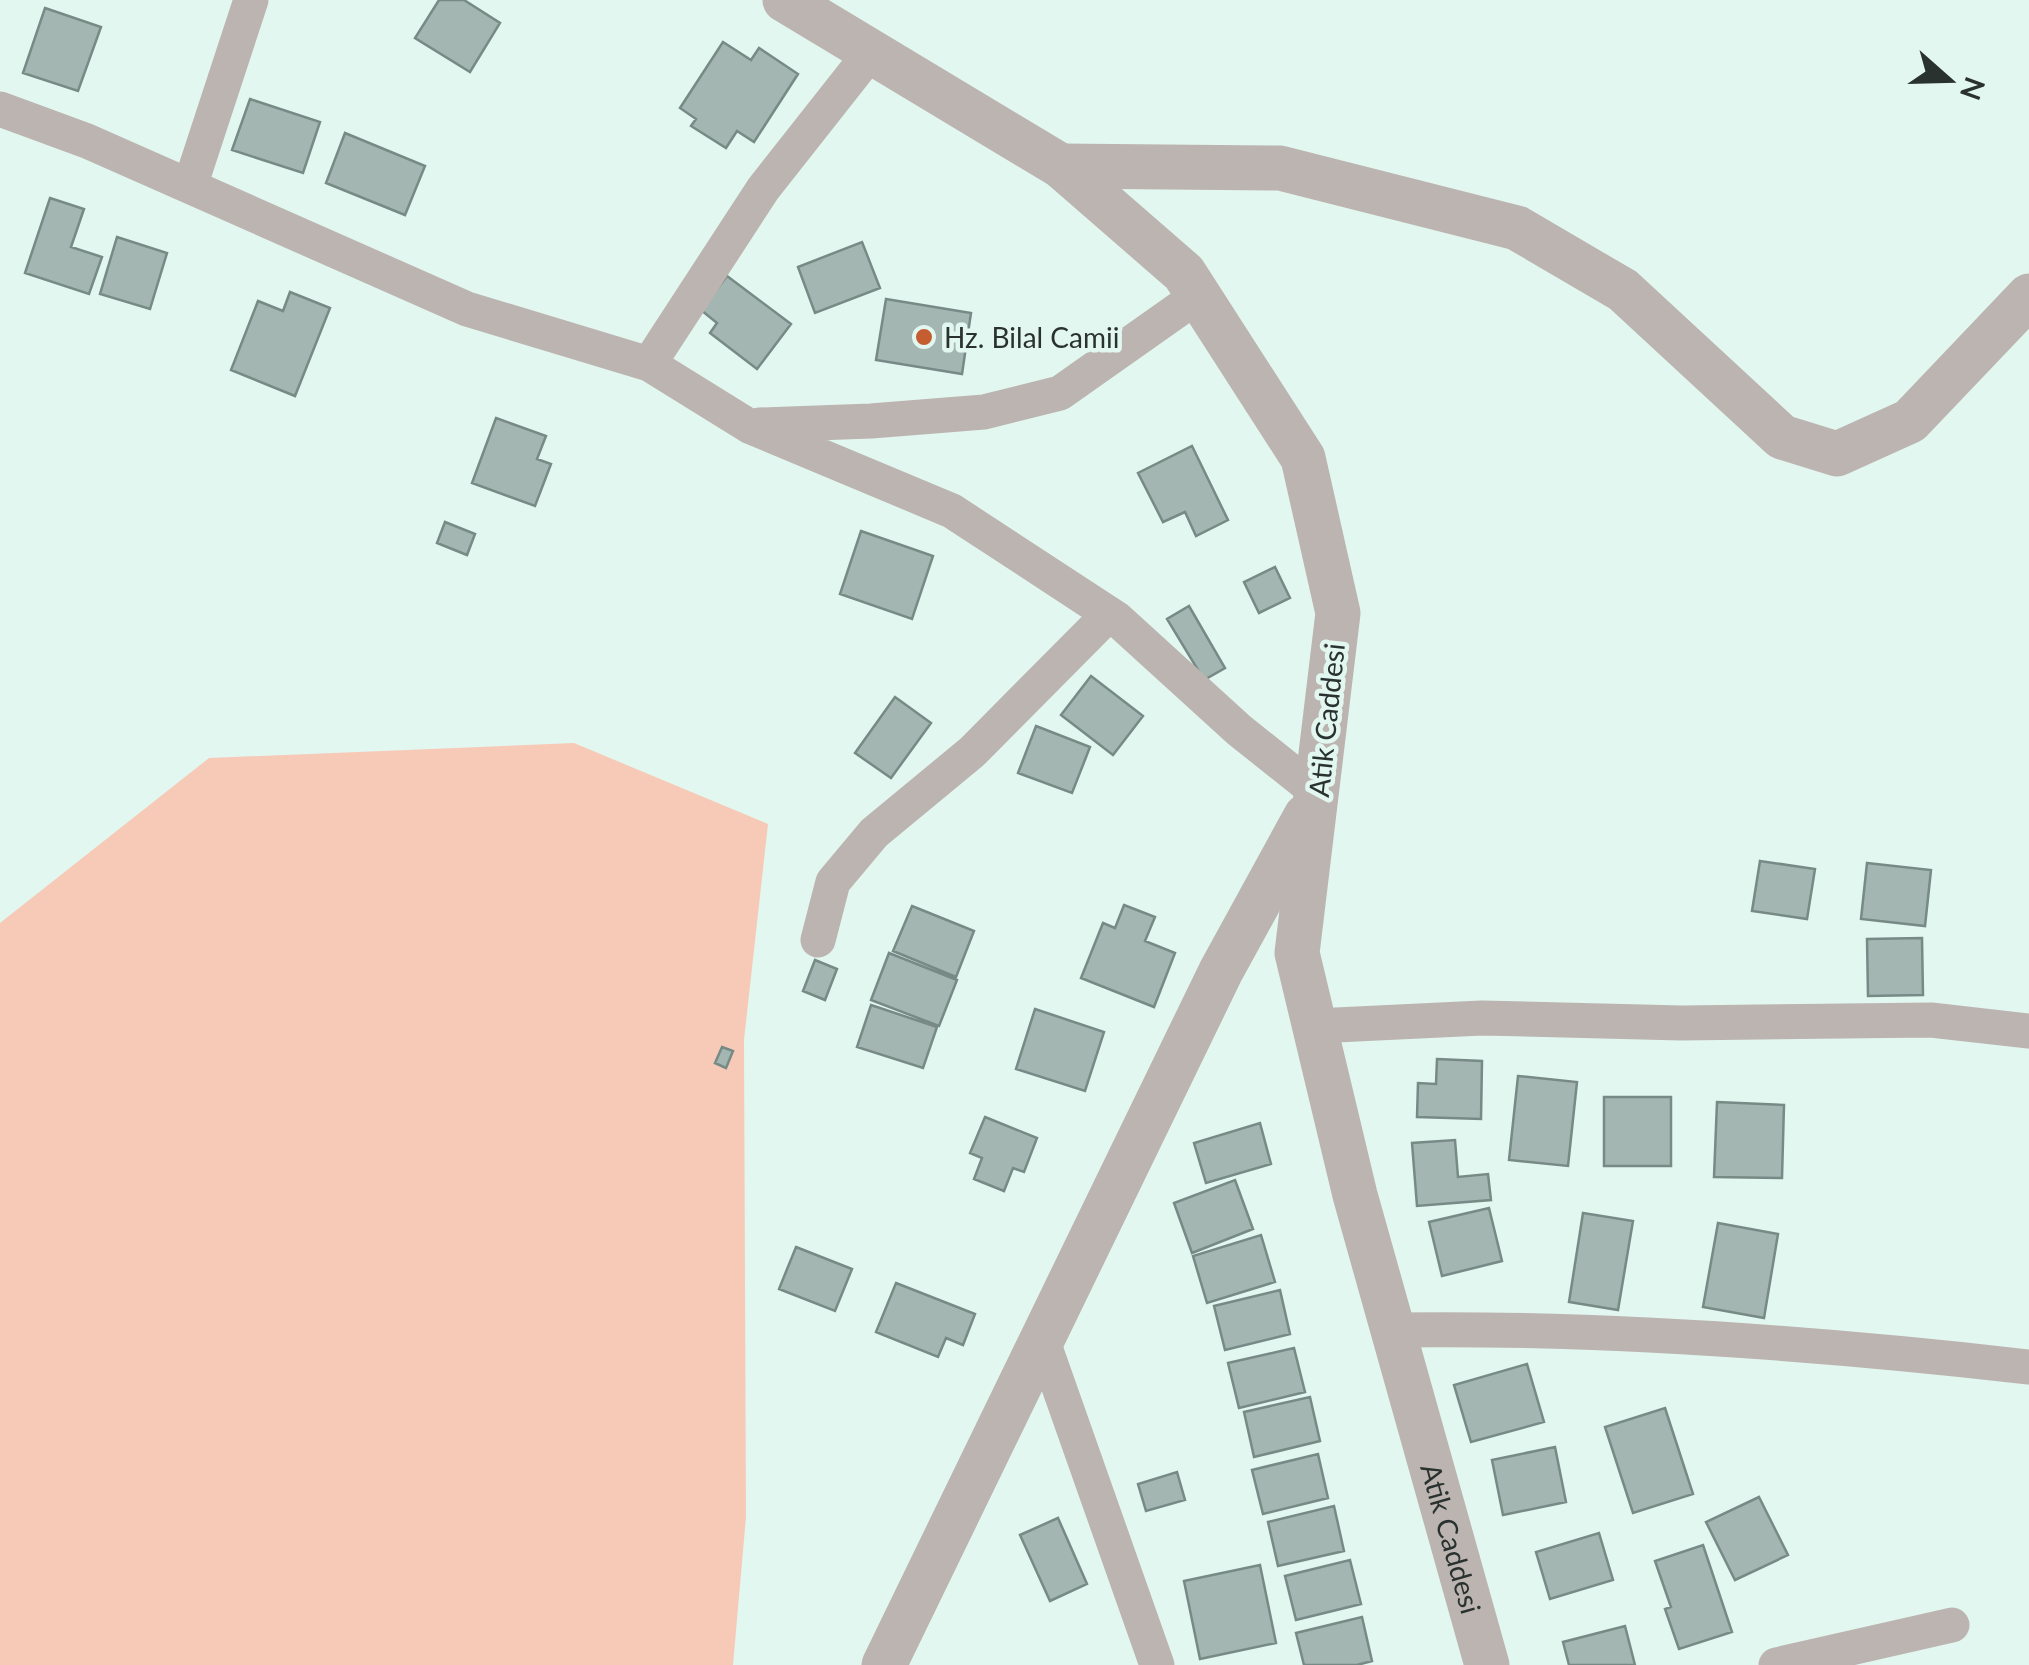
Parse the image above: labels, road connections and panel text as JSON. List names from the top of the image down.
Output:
{
  "streets": {
    "street": ["Atik Caddesi"]
  },
  "places": ["Hz. Bilal Camii"],
  "north": "right"
}
